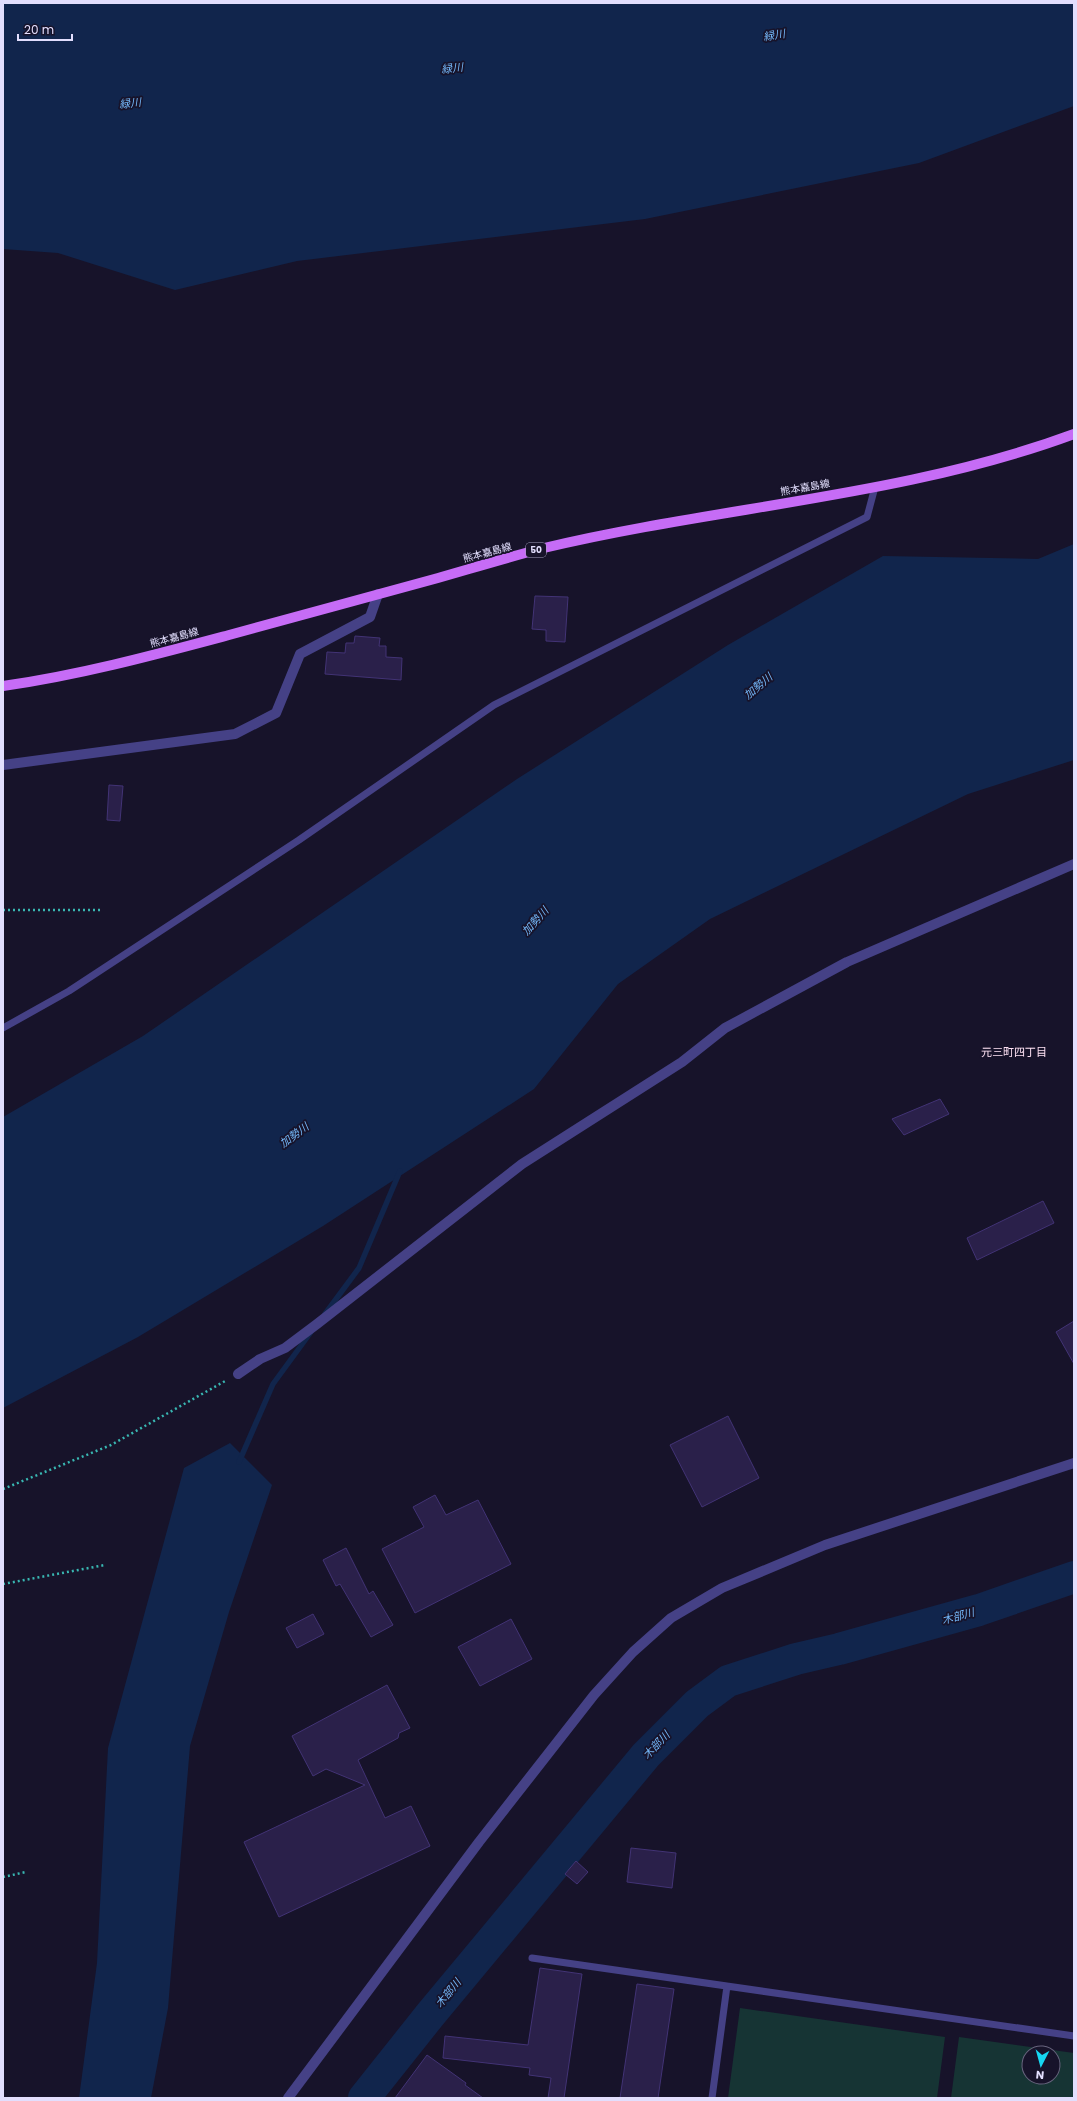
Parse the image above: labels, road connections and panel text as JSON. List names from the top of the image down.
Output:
{
  "streets": {
    "main road": ["熊本嘉島線", "50"]
  },
  "districts": ["元三町四丁目"],
  "water": ["緑川", "加勢川", "木部川"],
  "scale_bar": "20 m",
  "north": "bottom"
}
